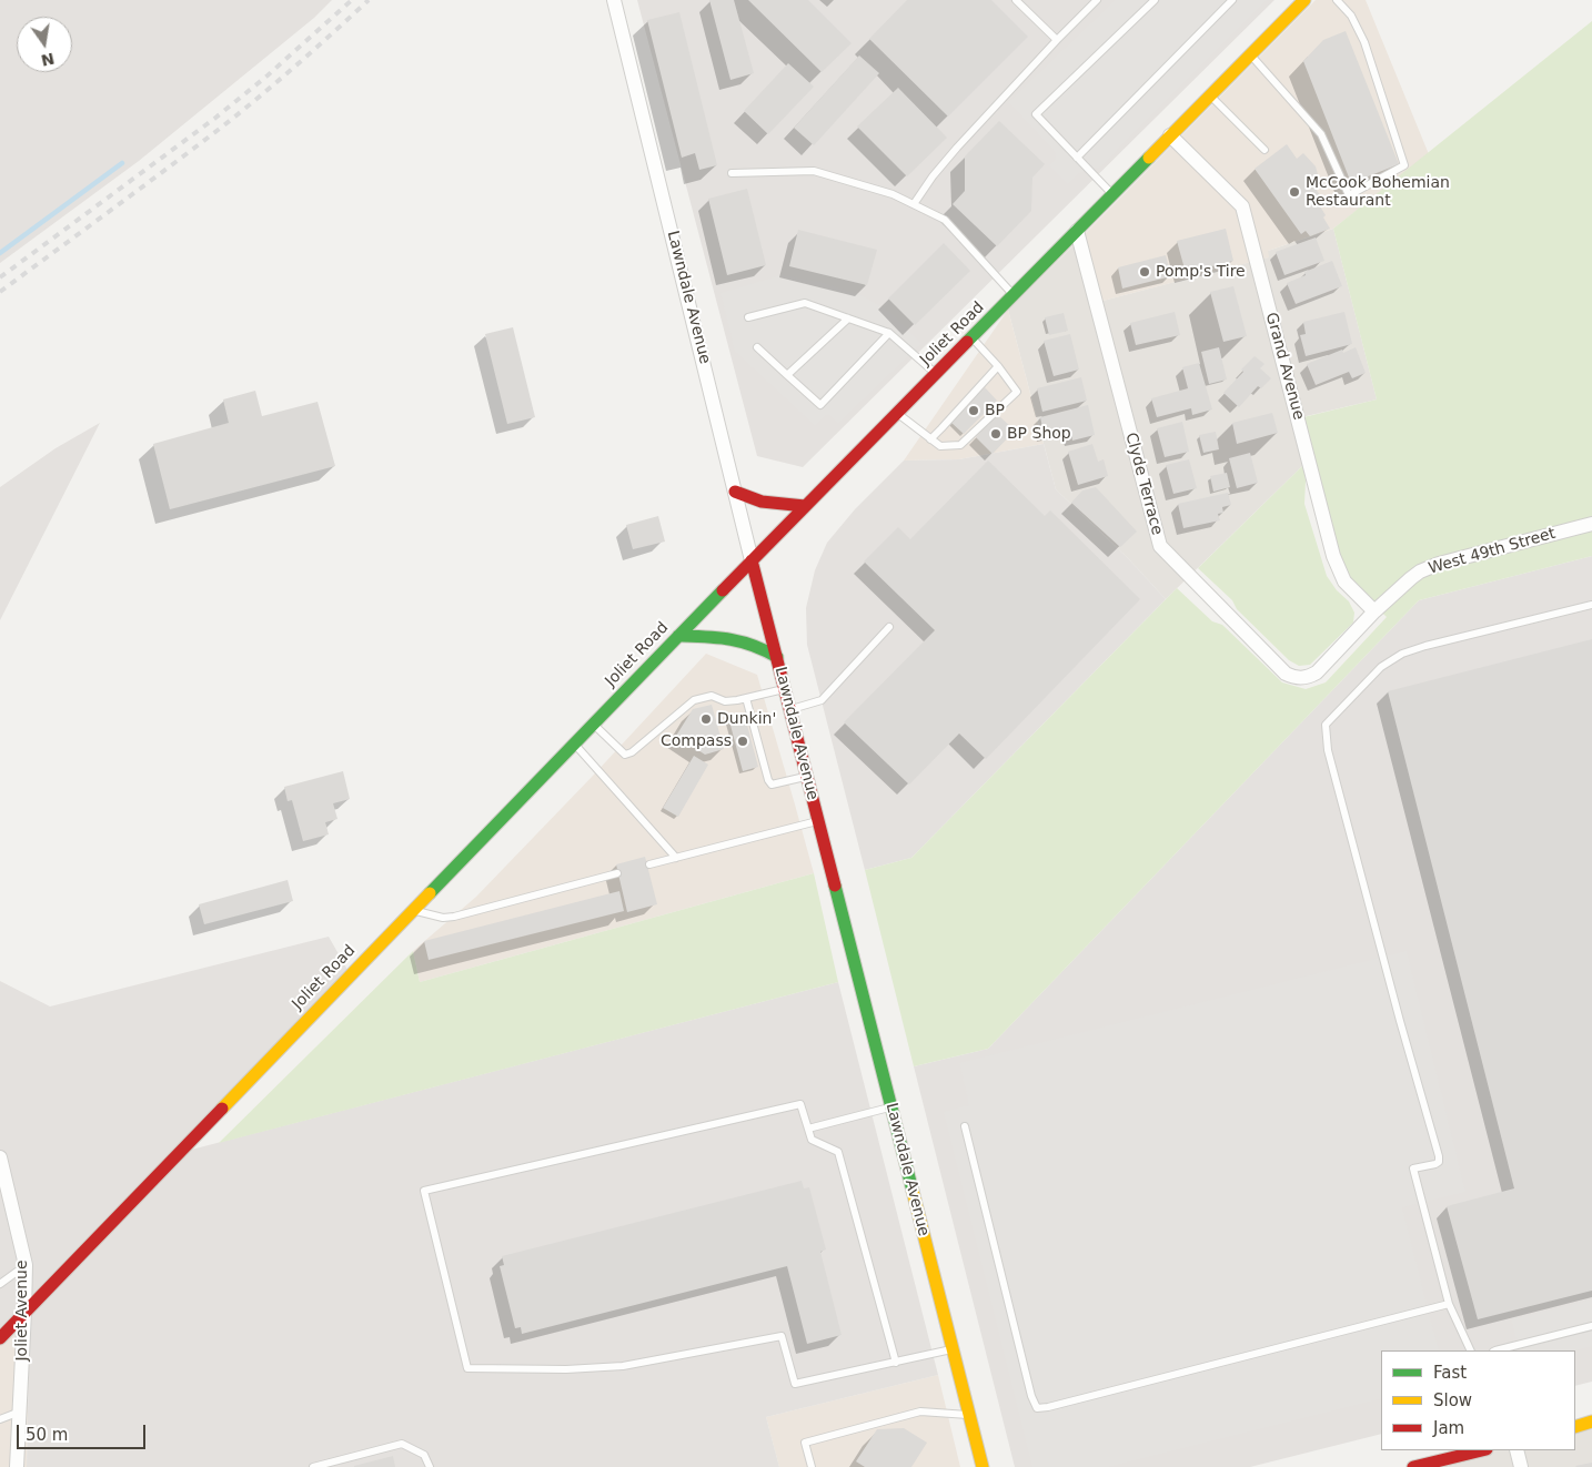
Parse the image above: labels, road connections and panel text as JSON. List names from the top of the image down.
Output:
{
  "streets": {
    "main road": ["Lawndale Avenue", "Joliet Road"],
    "street": [
      "Grand Avenue",
      "Clyde Terrace",
      "West 49th Street",
      "Joliet Avenue"
    ]
  },
  "crossings": [
    ["Lawndale Avenue", "Joliet Road"],
    ["Joliet Road", "Grand Avenue"],
    ["Joliet Road", "Clyde Terrace"],
    ["Joliet Road", "Joliet Avenue"],
    ["Grand Avenue", "West 49th Street"],
    ["Clyde Terrace", "West 49th Street"]
  ],
  "places": [
    "McCook Bohemian Restaurant",
    "Pomp's Tire",
    "BP",
    "BP Shop",
    "Dunkin'",
    "Compass"
  ],
  "legend": ["Fast", "Slow", "Jam"],
  "scale_bar": "50 m",
  "north": "bottom"
}
